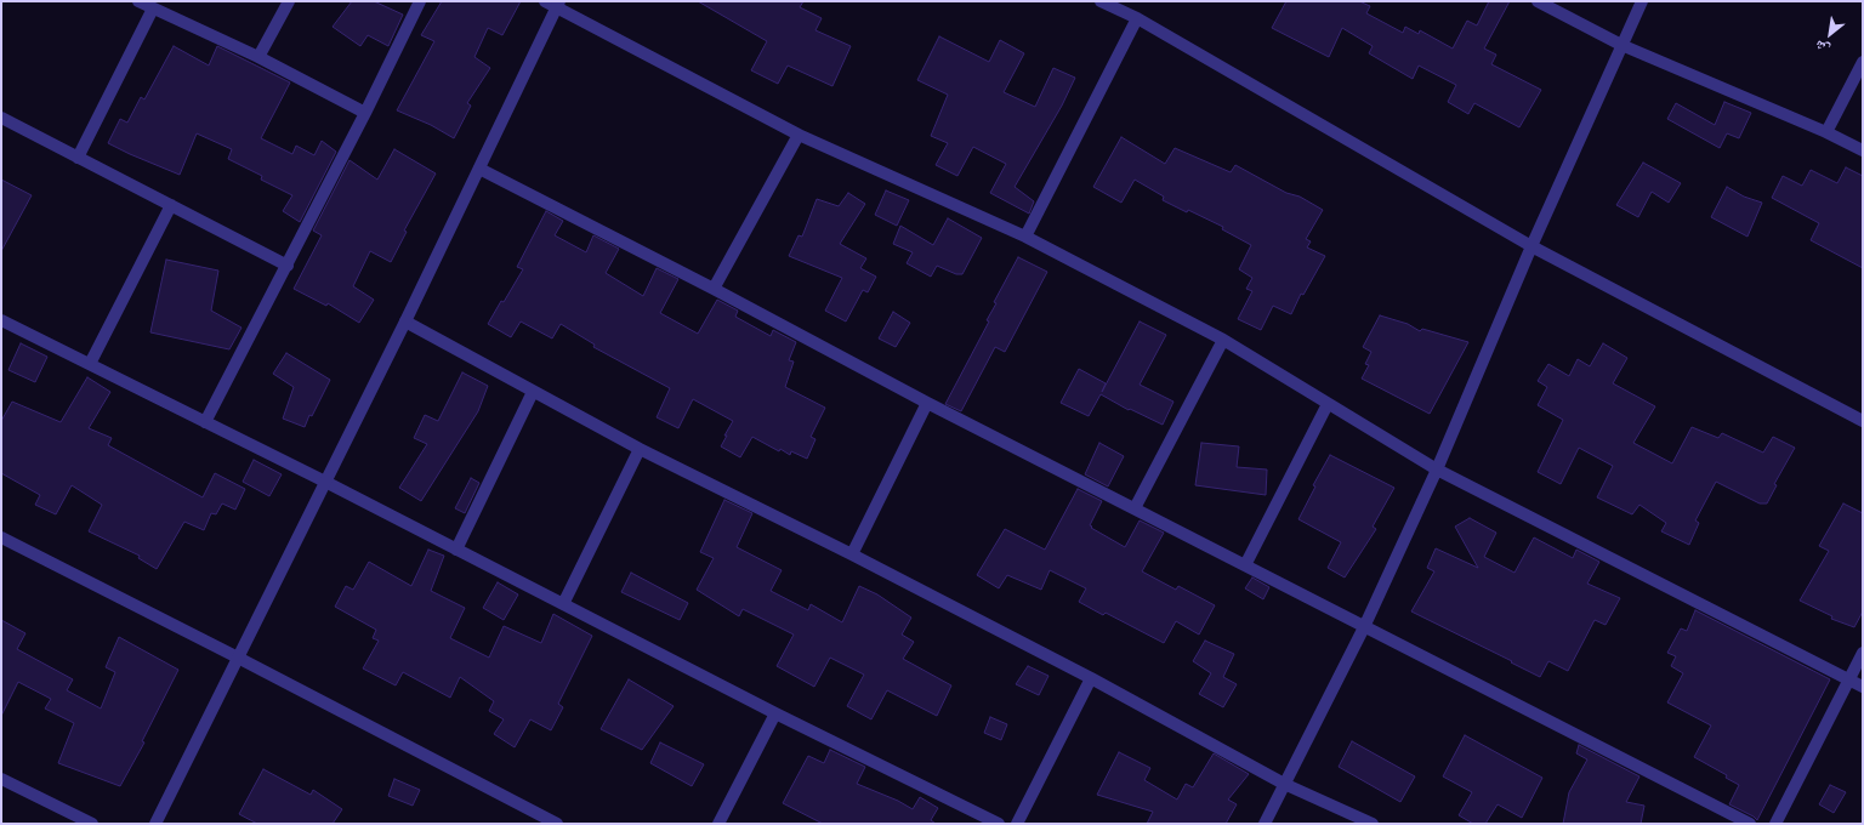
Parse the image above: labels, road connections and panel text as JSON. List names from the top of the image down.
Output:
{
  "north": "bottom left"
}
